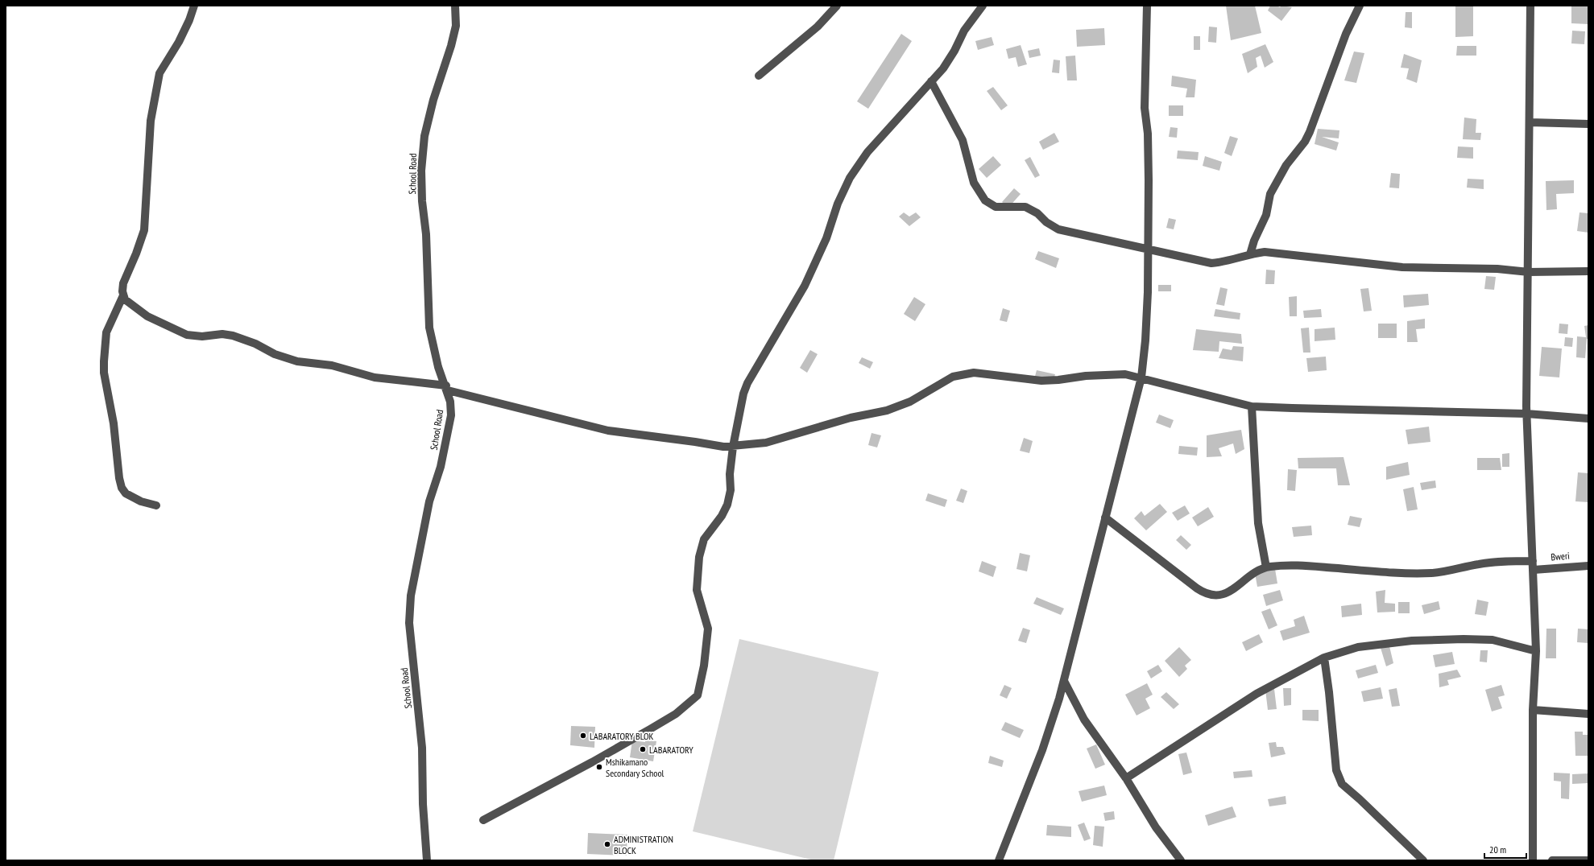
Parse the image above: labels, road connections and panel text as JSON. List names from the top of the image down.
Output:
{
  "streets": {
    "street": ["School Road", "Bweri"]
  },
  "places": [
    "LABARATORY BLOK",
    "LABARATORY",
    "Mshikamano Secondary School",
    "ADMINISTRATION BLOCK"
  ],
  "scale_bar": "20 m"
}
